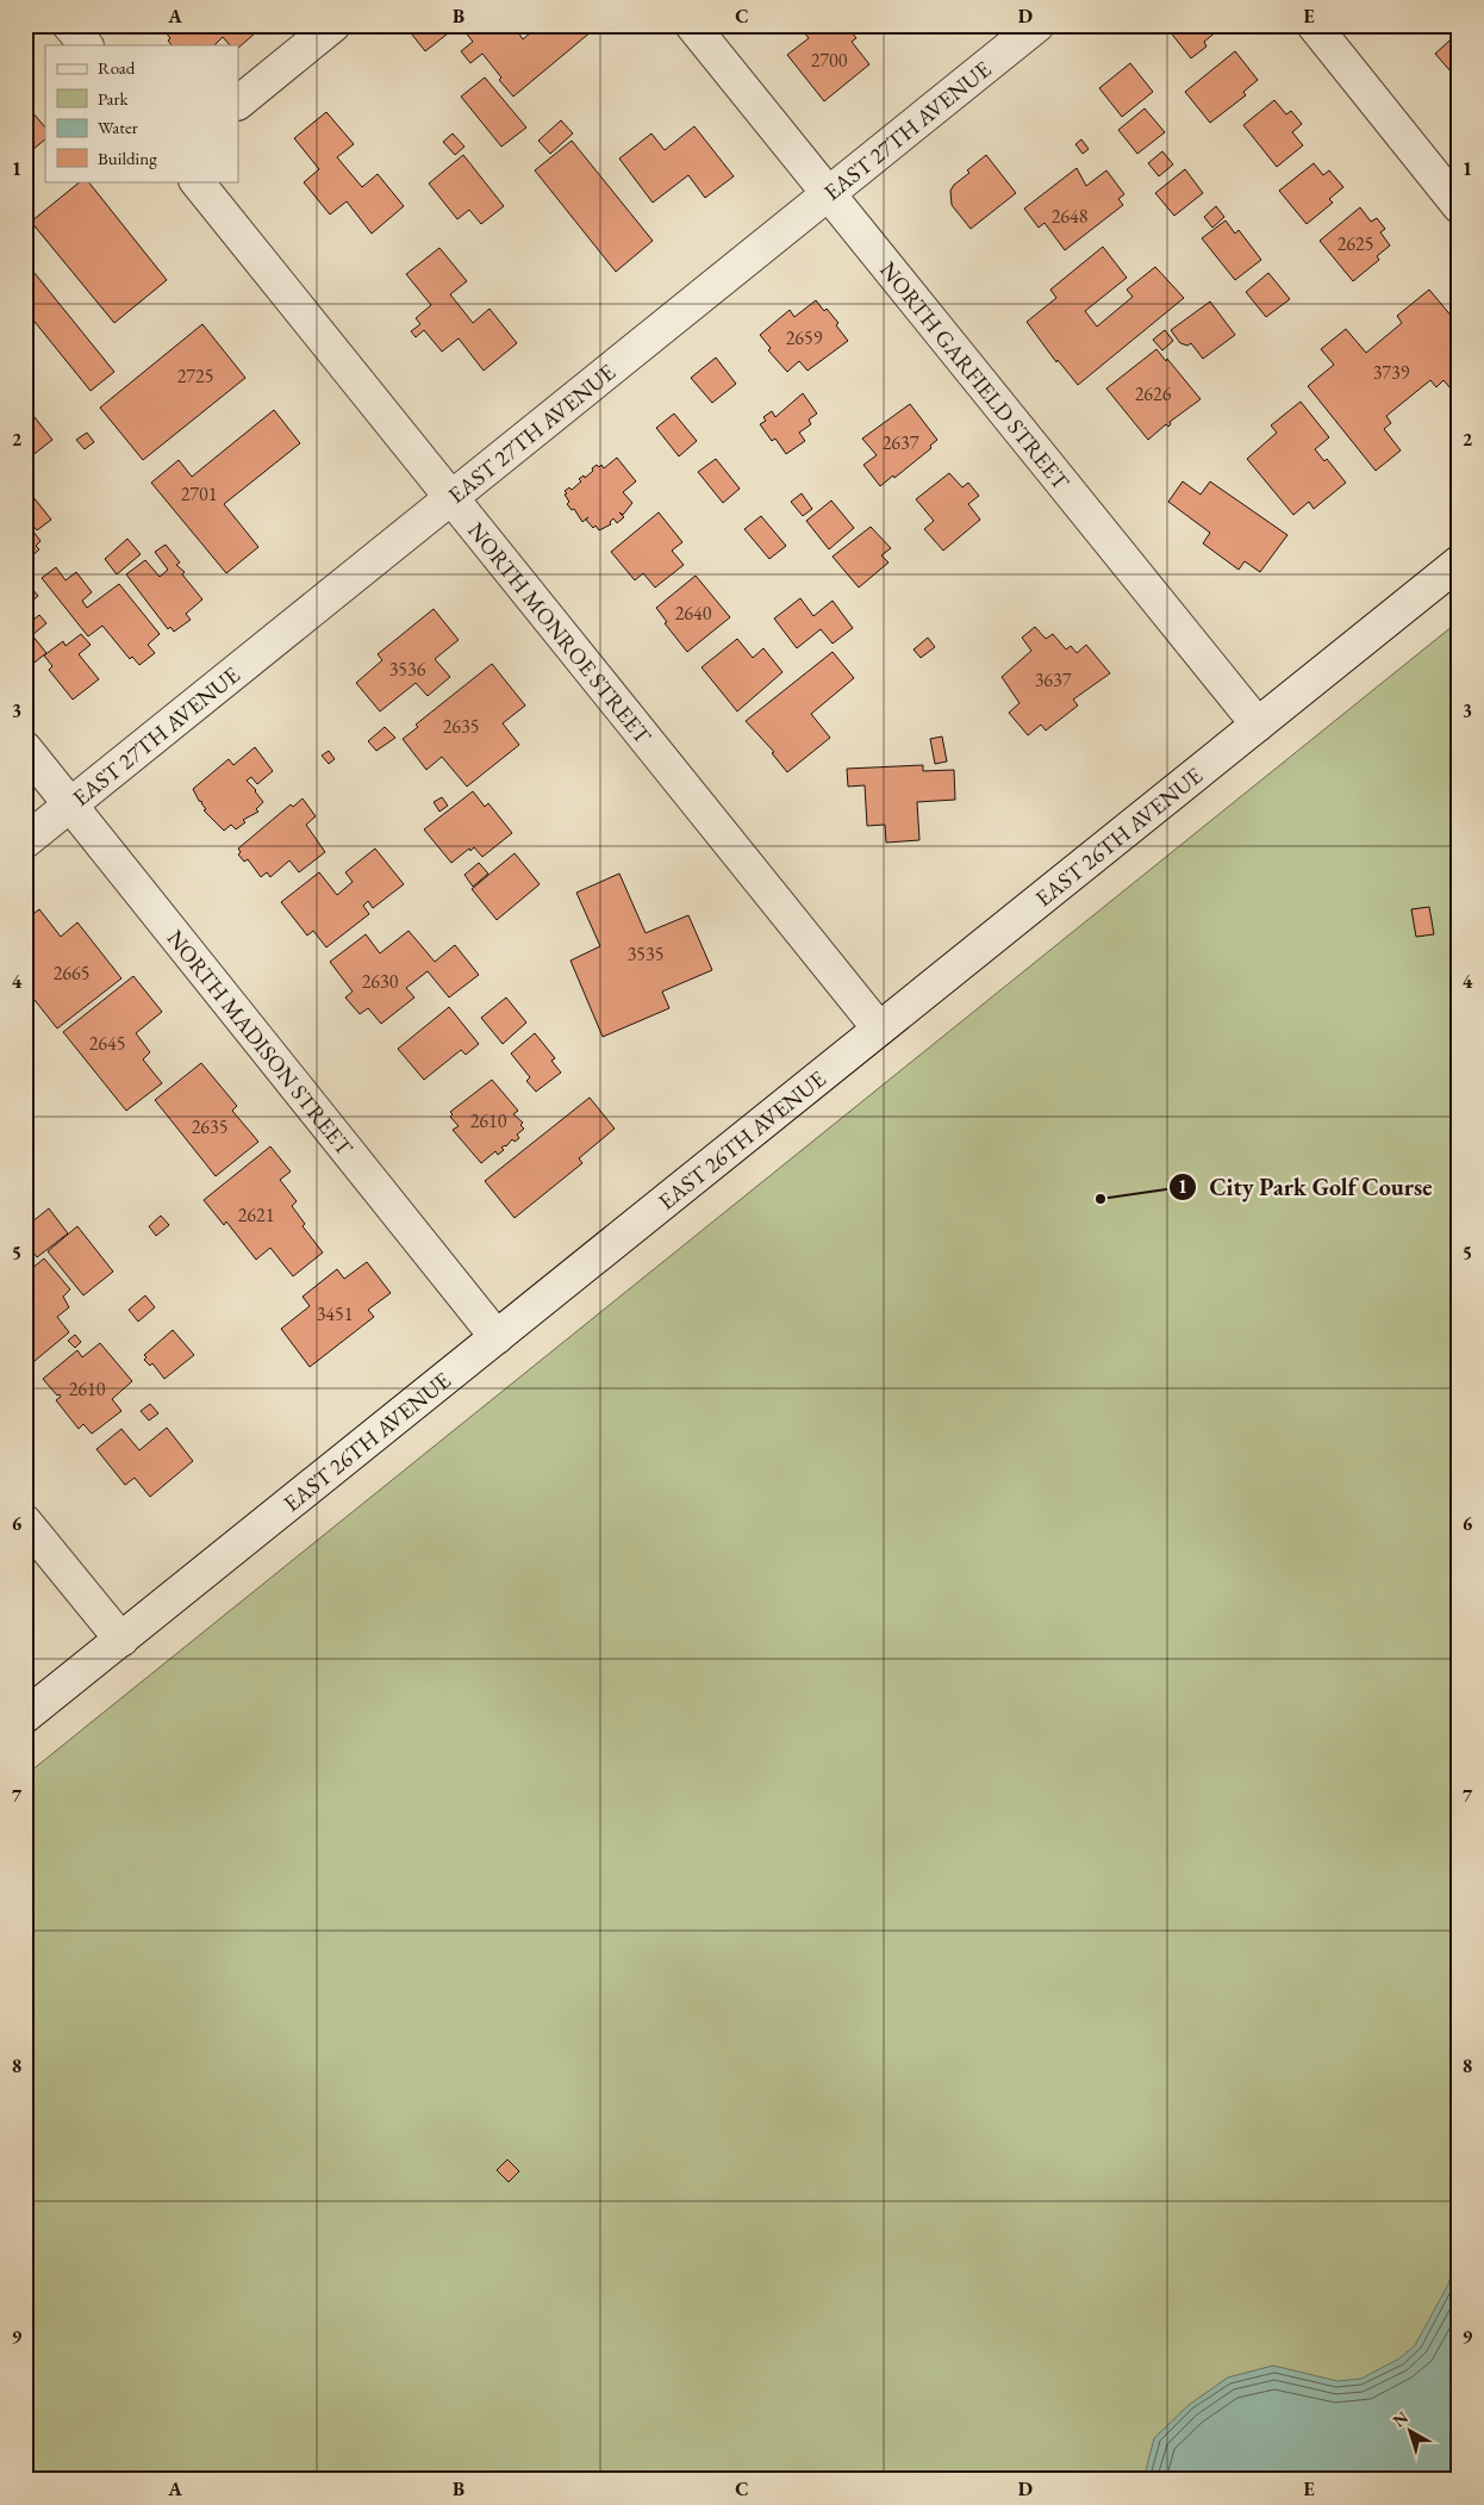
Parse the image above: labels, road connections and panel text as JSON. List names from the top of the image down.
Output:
{
  "streets": {
    "street": [
      "EAST 27TH AVENUE",
      "NORTH GARFIELD STREET",
      "NORTH MONROE STREET",
      "EAST 26TH AVENUE",
      "NORTH MADISON STREET"
    ]
  },
  "crossings": [
    ["EAST 27TH AVENUE", "NORTH GARFIELD STREET"],
    ["EAST 27TH AVENUE", "NORTH MONROE STREET"],
    ["EAST 27TH AVENUE", "NORTH MADISON STREET"],
    ["NORTH GARFIELD STREET", "EAST 26TH AVENUE"],
    ["NORTH MONROE STREET", "EAST 26TH AVENUE"],
    ["EAST 26TH AVENUE", "NORTH MADISON STREET"]
  ],
  "places": ["City Park Golf Course"],
  "house_numbers": [
    "2700",
    "2648",
    "2625",
    "2659",
    "3739",
    "2725",
    "2626",
    "2637",
    "2701",
    "2640",
    "3536",
    "3637",
    "2635",
    "3535",
    "2665",
    "2630",
    "2645",
    "2610",
    "2635",
    "2621",
    "3451",
    "2610"
  ],
  "legend": [
    "Road",
    "Park",
    "Water",
    "Building"
  ],
  "north": "top left",
  "grid": {
    "columns": [
      "A",
      "B",
      "C",
      "D",
      "E"
    ],
    "rows": [
      "1",
      "2",
      "3",
      "4",
      "5",
      "6",
      "7",
      "8",
      "9"
    ]
  }
}
